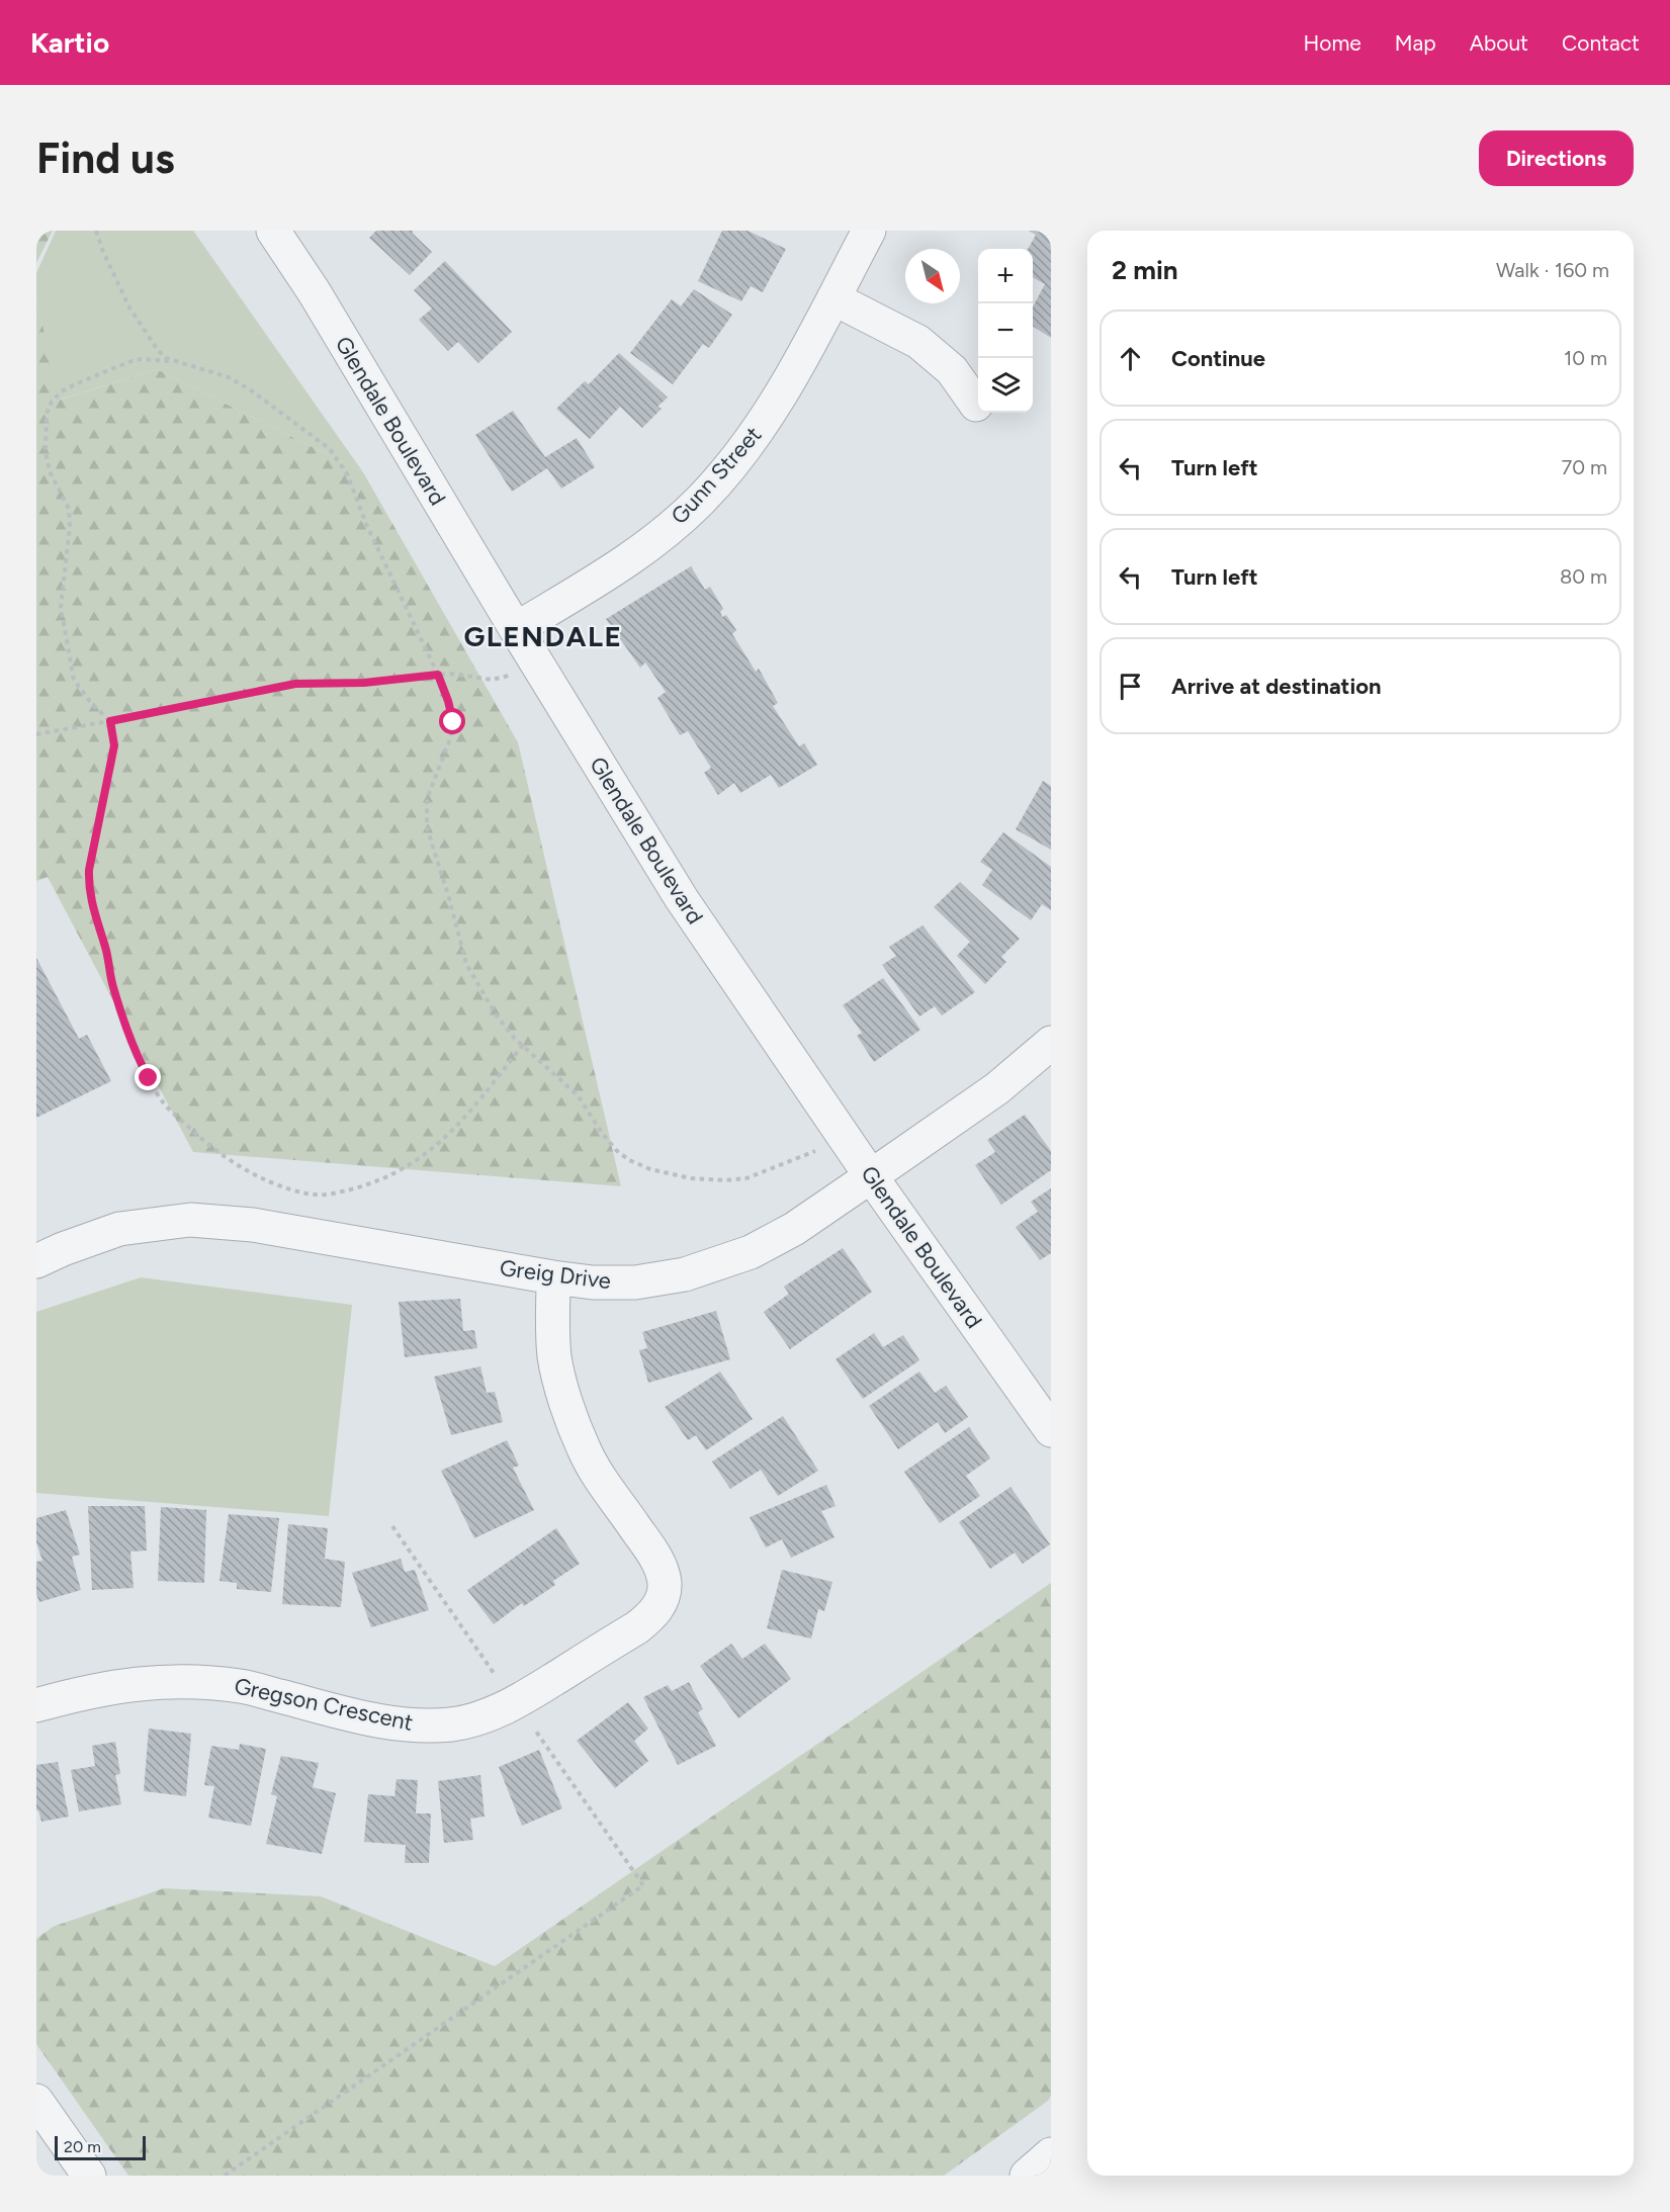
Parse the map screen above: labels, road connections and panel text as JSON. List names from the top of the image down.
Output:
{
  "streets": {
    "street": [
      "Glendale Boulevard",
      "Gunn Street",
      "Greig Drive",
      "Gregson Crescent"
    ]
  },
  "crossings": [
    ["Glendale Boulevard", "Gunn Street"],
    ["Glendale Boulevard", "Greig Drive"],
    ["Greig Drive", "Gregson Crescent"]
  ],
  "districts": ["GLENDALE"],
  "scale_bar": "20 m",
  "north": "bottom right",
  "page": {
    "header": "Kartio",
    "nav": [
      "Home",
      "Map",
      "About",
      "Contact"
    ],
    "buttons": "Directions",
    "title": "Find us",
    "heading": ["2 min", "Walk · 160 m"],
    "map_buttons": ["+", "−"],
    "list": [
      ["Continue", "10 m"],
      ["Turn left", "70 m"],
      ["Turn left", "80 m"],
      "Arrive at destination"
    ],
    "scale": "20 m"
  }
}
